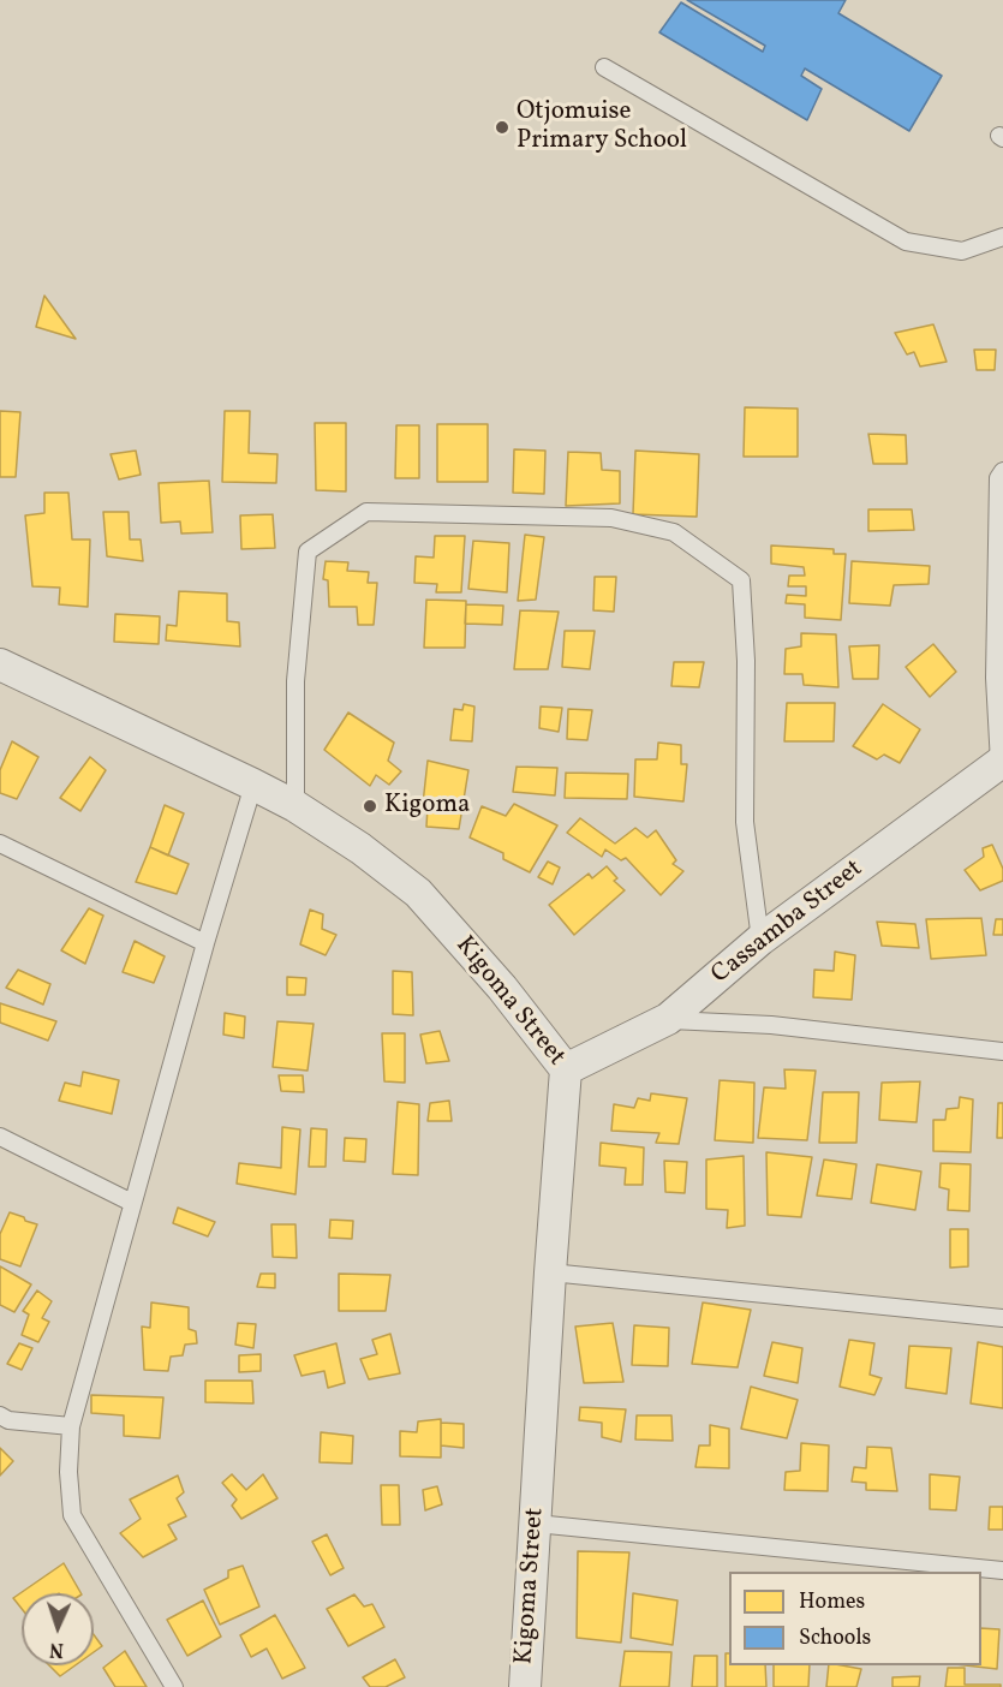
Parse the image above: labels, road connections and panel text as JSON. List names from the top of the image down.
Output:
{
  "streets": {
    "street": ["Cassamba Street", "Kigoma Street"]
  },
  "crossings": [
    ["Cassamba Street", "Kigoma Street"]
  ],
  "places": ["Otjomuise Primary School", "Kigoma"],
  "legend": ["Homes", "Schools"],
  "north": "bottom"
}
